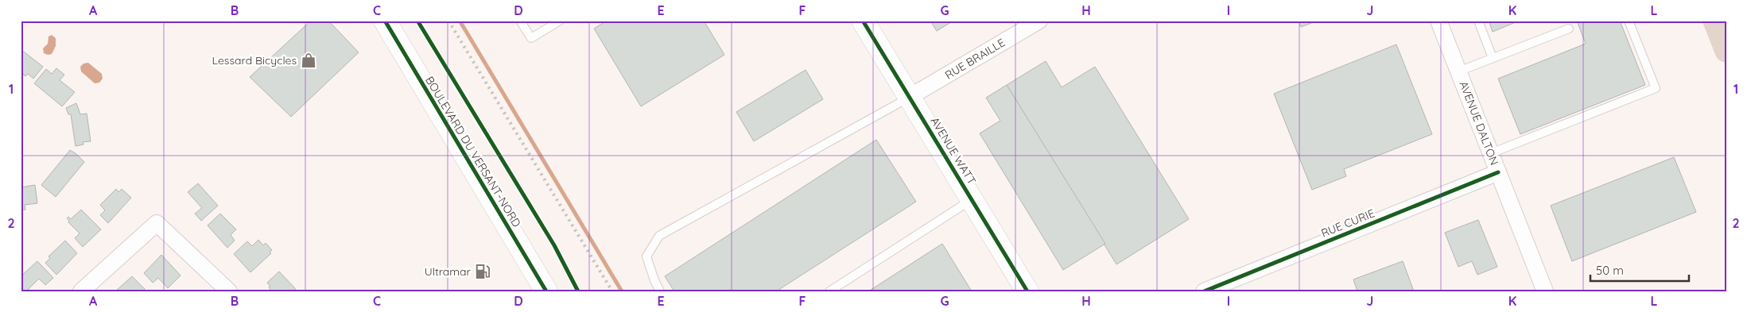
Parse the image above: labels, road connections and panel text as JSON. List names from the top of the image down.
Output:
{
  "streets": {
    "street": [
      "RUE BRAILLE",
      "AVENUE DALTON",
      "AVENUE WATT",
      "BOULEVARD DU VERSANT-NORD",
      "RUE CURIE"
    ]
  },
  "crossings": [
    ["RUE BRAILLE", "AVENUE WATT"],
    ["AVENUE DALTON", "RUE CURIE"]
  ],
  "places": {
    "shop": ["Lessard Bicycles"],
    "fuel station": ["Ultramar"]
  },
  "scale_bar": "50 m",
  "grid": {
    "columns": [
      "A",
      "B",
      "C",
      "D",
      "E",
      "F",
      "G",
      "H",
      "I",
      "J",
      "K",
      "L"
    ],
    "rows": ["1", "2"]
  }
}
